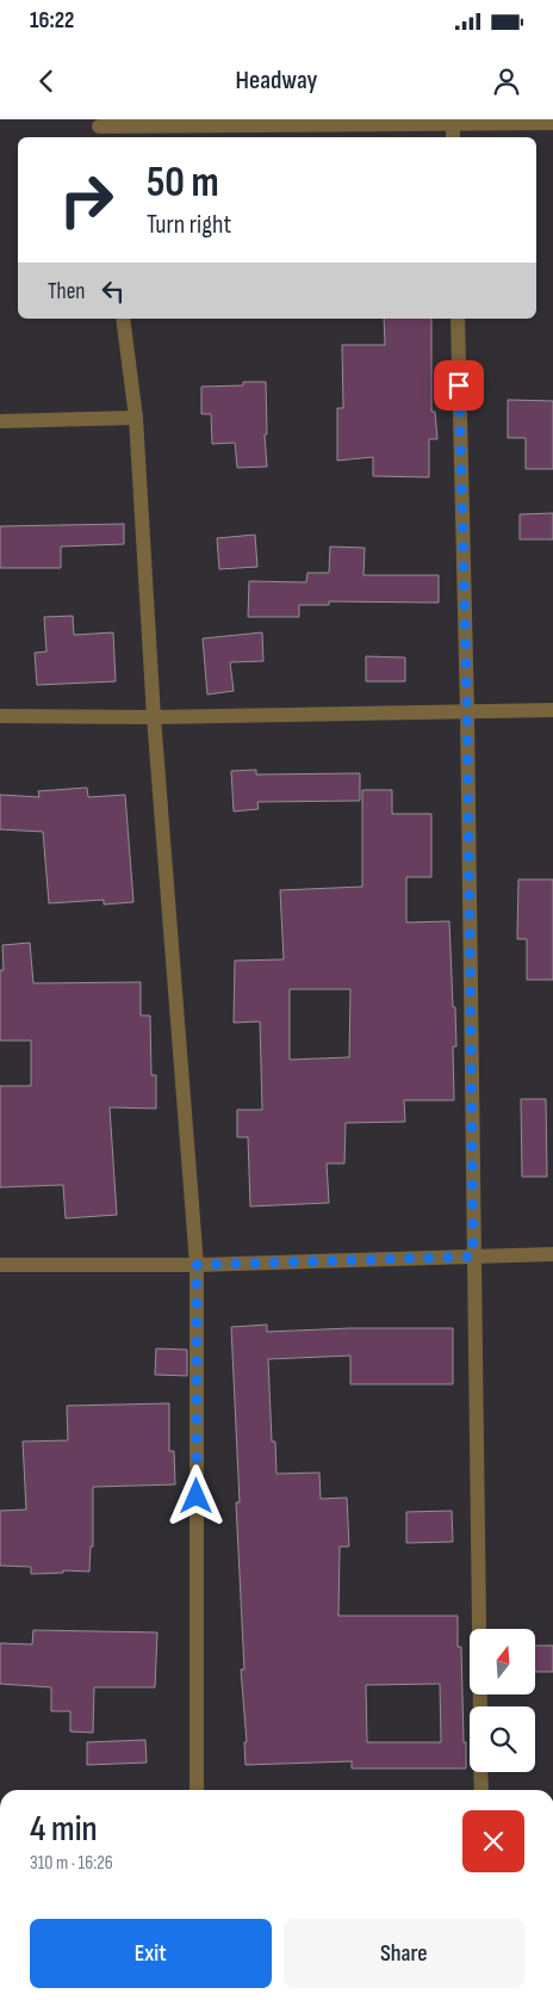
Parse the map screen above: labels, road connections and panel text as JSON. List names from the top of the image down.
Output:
{
  "north": "top",
  "page": {
    "status": "16:22",
    "header": "Headway",
    "turn": ["50 m", "Turn right"],
    "then": "Then",
    "heading": ["4 min", "310 m · 16:26"],
    "buttons": ["Exit", "Share"]
  }
}
